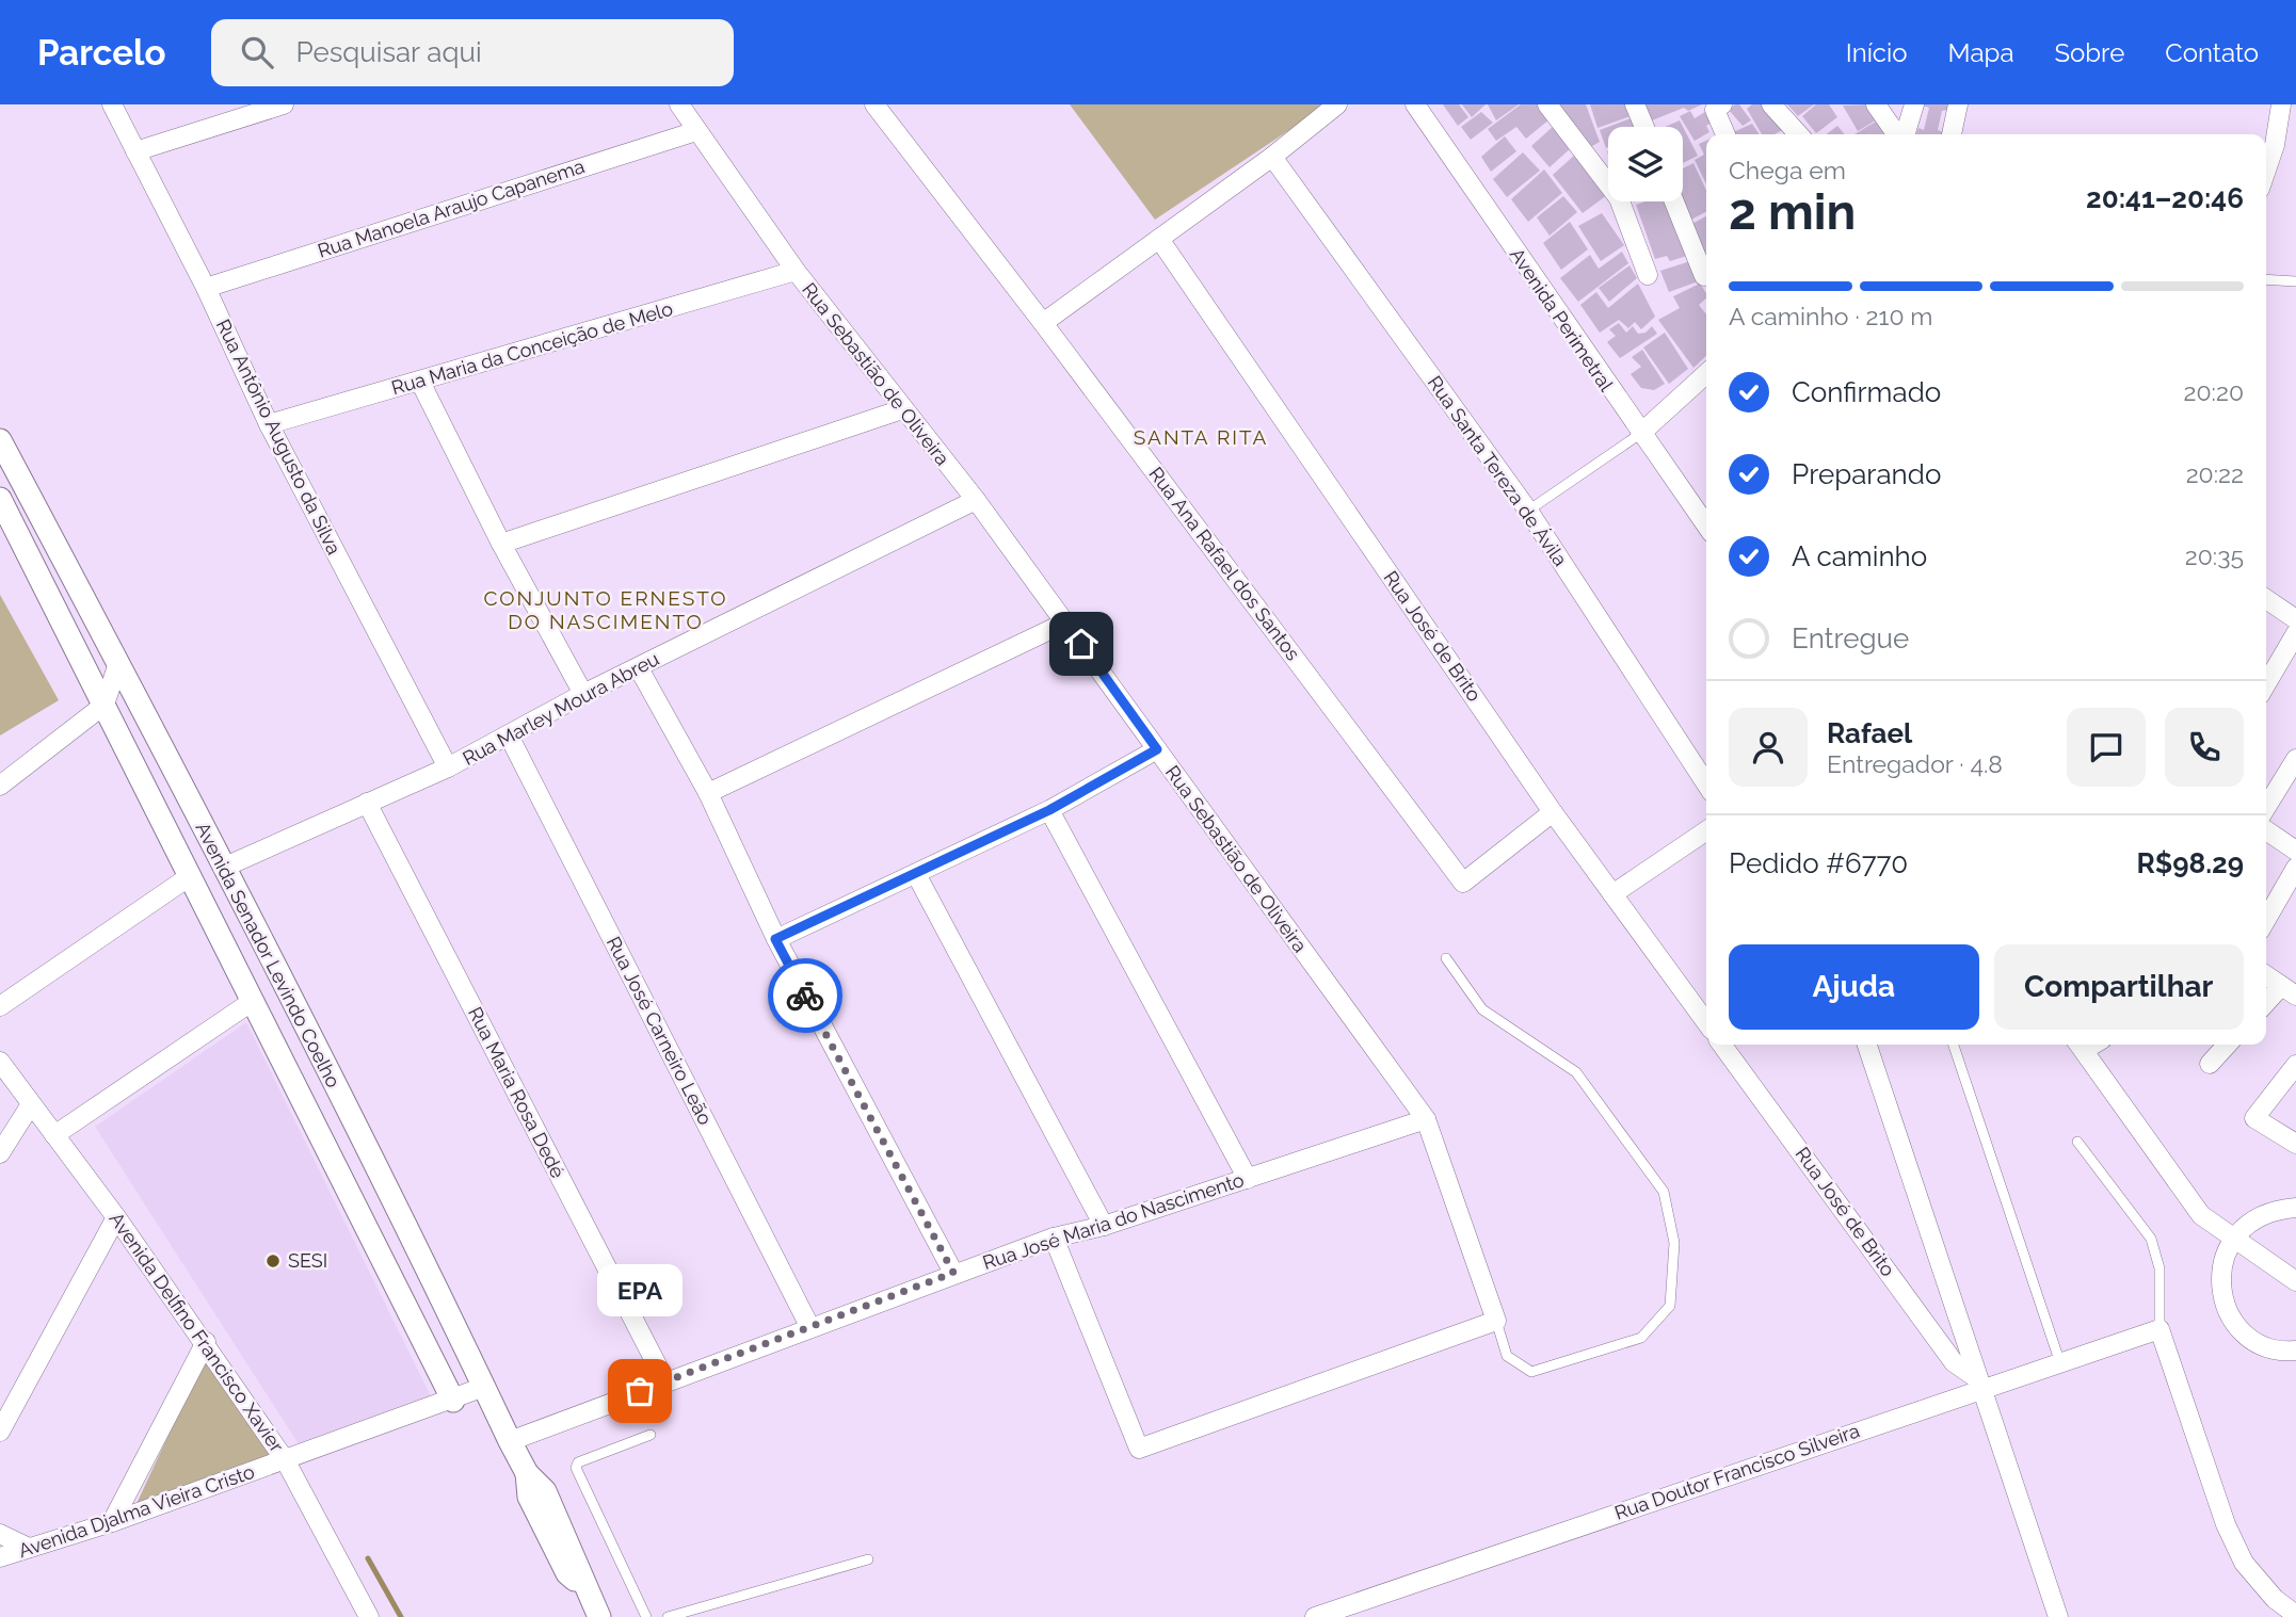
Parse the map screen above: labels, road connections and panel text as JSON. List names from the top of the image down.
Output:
{
  "streets": {
    "street": [
      "Rua Manoela Araujo Capanema",
      "Avenida Perimetral",
      "Rua Maria da Conceição de Melo",
      "Rua Sebastião de Oliveira",
      "Rua Antônio Augusto da Silva",
      "Rua Santa Tereza de Ávila",
      "Rua Ana Rafael dos Santos",
      "Rua José de Brito",
      "Rua Marley Moura Abreu",
      "Avenida Senador Levindo Coelho",
      "Rua José Carneiro Leão",
      "Rua Maria Rosa Dedé",
      "Rua José Maria do Nascimento",
      "Avenida Delfino Francisco Xavier",
      "Rua Doutor Francisco Silveira",
      "Avenida Djalma Vieira Cristo"
    ]
  },
  "crossings": [
    ["Rua Manoela Araujo Capanema", "Rua Sebastião de Oliveira"],
    ["Rua Manoela Araujo Capanema", "Rua Antônio Augusto da Silva"],
    ["Rua Maria da Conceição de Melo", "Rua Sebastião de Oliveira"],
    ["Rua Maria da Conceição de Melo", "Rua Antônio Augusto da Silva"],
    ["Rua Sebastião de Oliveira", "Rua Marley Moura Abreu"],
    ["Rua Sebastião de Oliveira", "Rua José Maria do Nascimento"],
    ["Rua Antônio Augusto da Silva", "Rua Marley Moura Abreu"],
    ["Rua Ana Rafael dos Santos", "Rua José de Brito"],
    ["Rua José de Brito", "Rua Doutor Francisco Silveira"],
    ["Rua Marley Moura Abreu", "Avenida Senador Levindo Coelho"],
    ["Rua Marley Moura Abreu", "Rua José Carneiro Leão"],
    ["Rua Marley Moura Abreu", "Rua Maria Rosa Dedé"],
    ["Avenida Senador Levindo Coelho", "Rua José Maria do Nascimento"],
    ["Avenida Senador Levindo Coelho", "Avenida Djalma Vieira Cristo"],
    ["Rua José Carneiro Leão", "Rua José Maria do Nascimento"],
    ["Rua Maria Rosa Dedé", "Rua José Maria do Nascimento"],
    ["Avenida Delfino Francisco Xavier", "Avenida Djalma Vieira Cristo"]
  ],
  "districts": ["SANTA RITA", "CONJUNTO ERNESTO DO NASCIMENTO"],
  "places": ["SESI", "EPA"],
  "page": {
    "header": "Parcelo",
    "search": "Pesquisar aqui",
    "nav": [
      "Início",
      "Mapa",
      "Sobre",
      "Contato"
    ],
    "heading": ["2 min", "Chega em", "20:41–20:46"],
    "panel": [
      "Rafael",
      "Entregador · 4.8",
      "Pedido #6770",
      "R$98.29"
    ],
    "bar": "A caminho · 210 m",
    "list": [
      ["Confirmado", "20:20"],
      ["Preparando", "20:22"],
      ["A caminho", "20:35"],
      "Entregue"
    ],
    "buttons": ["Ajuda", "Compartilhar"],
    "bubble": "EPA"
  }
}
